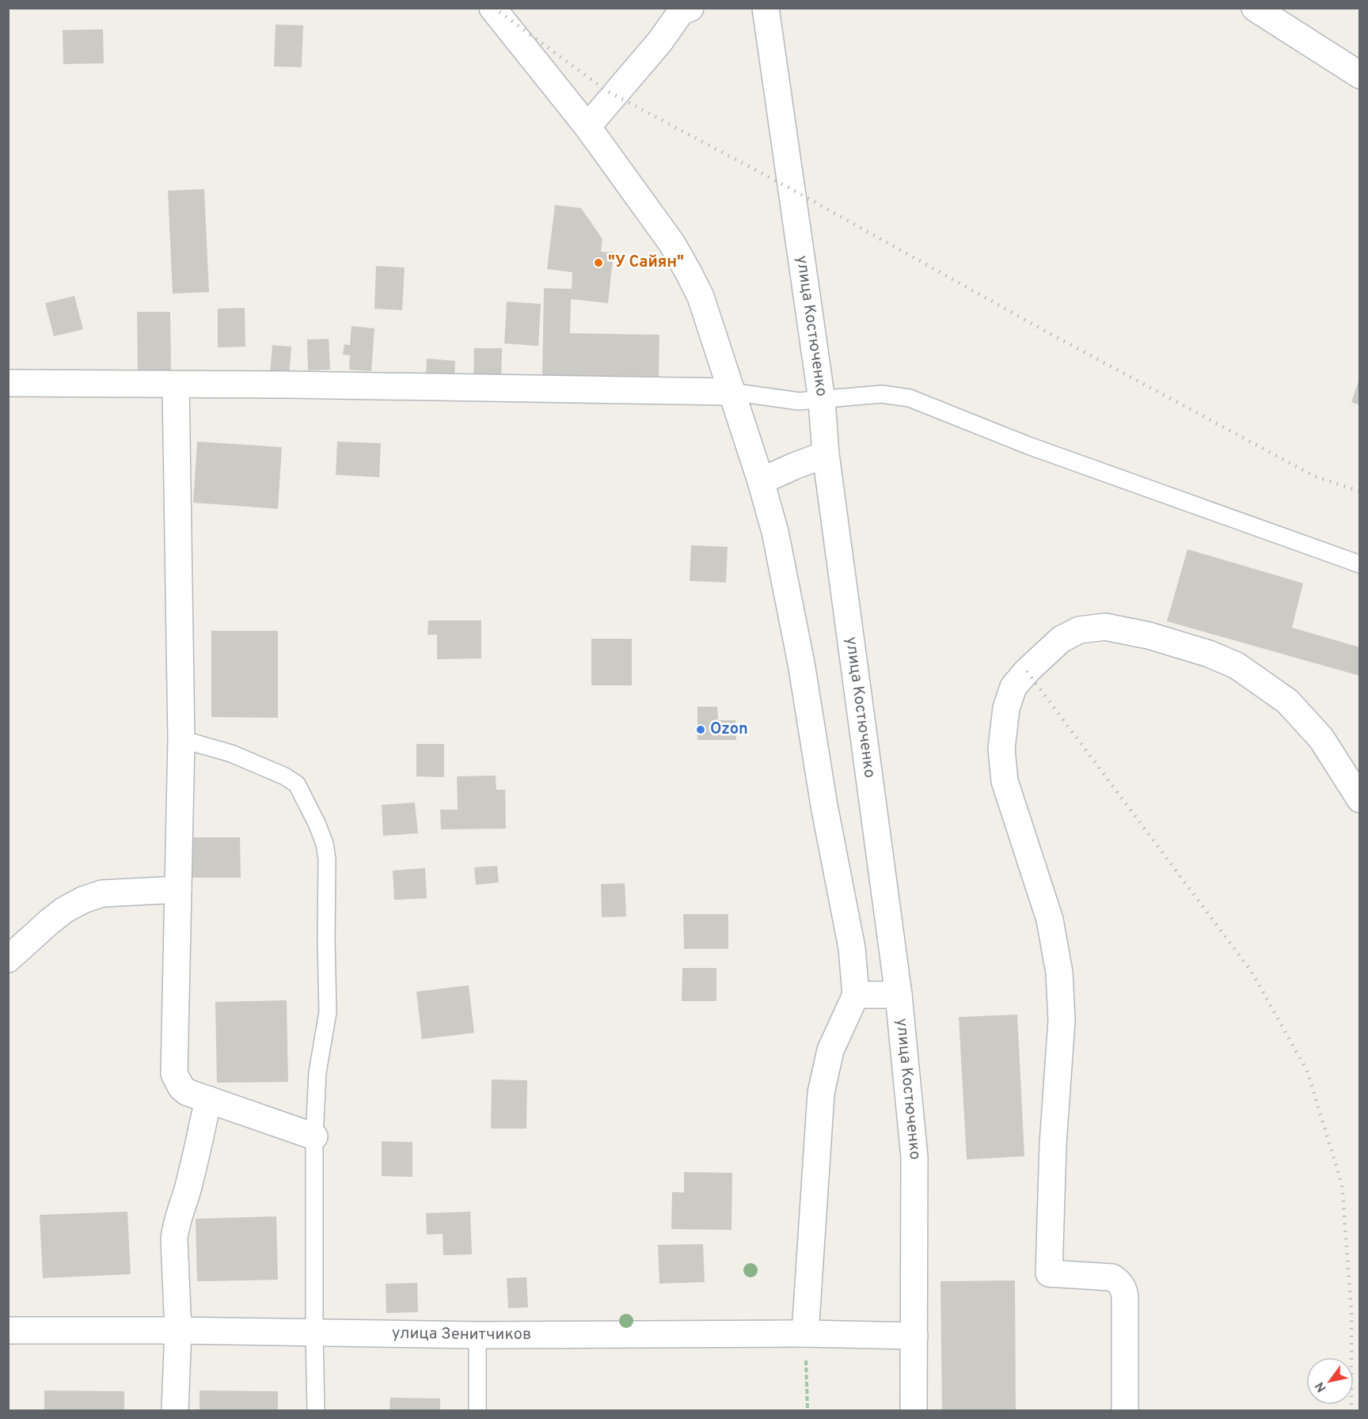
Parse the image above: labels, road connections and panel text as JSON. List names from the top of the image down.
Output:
{
  "streets": {
    "street": ["улица Костюченко", "улица Зенитчиков"]
  },
  "crossings": [
    ["улица Костюченко", "улица Зенитчиков"]
  ],
  "places": ["\"У Сайян\"", "Ozon"],
  "north": "bottom left"
}
